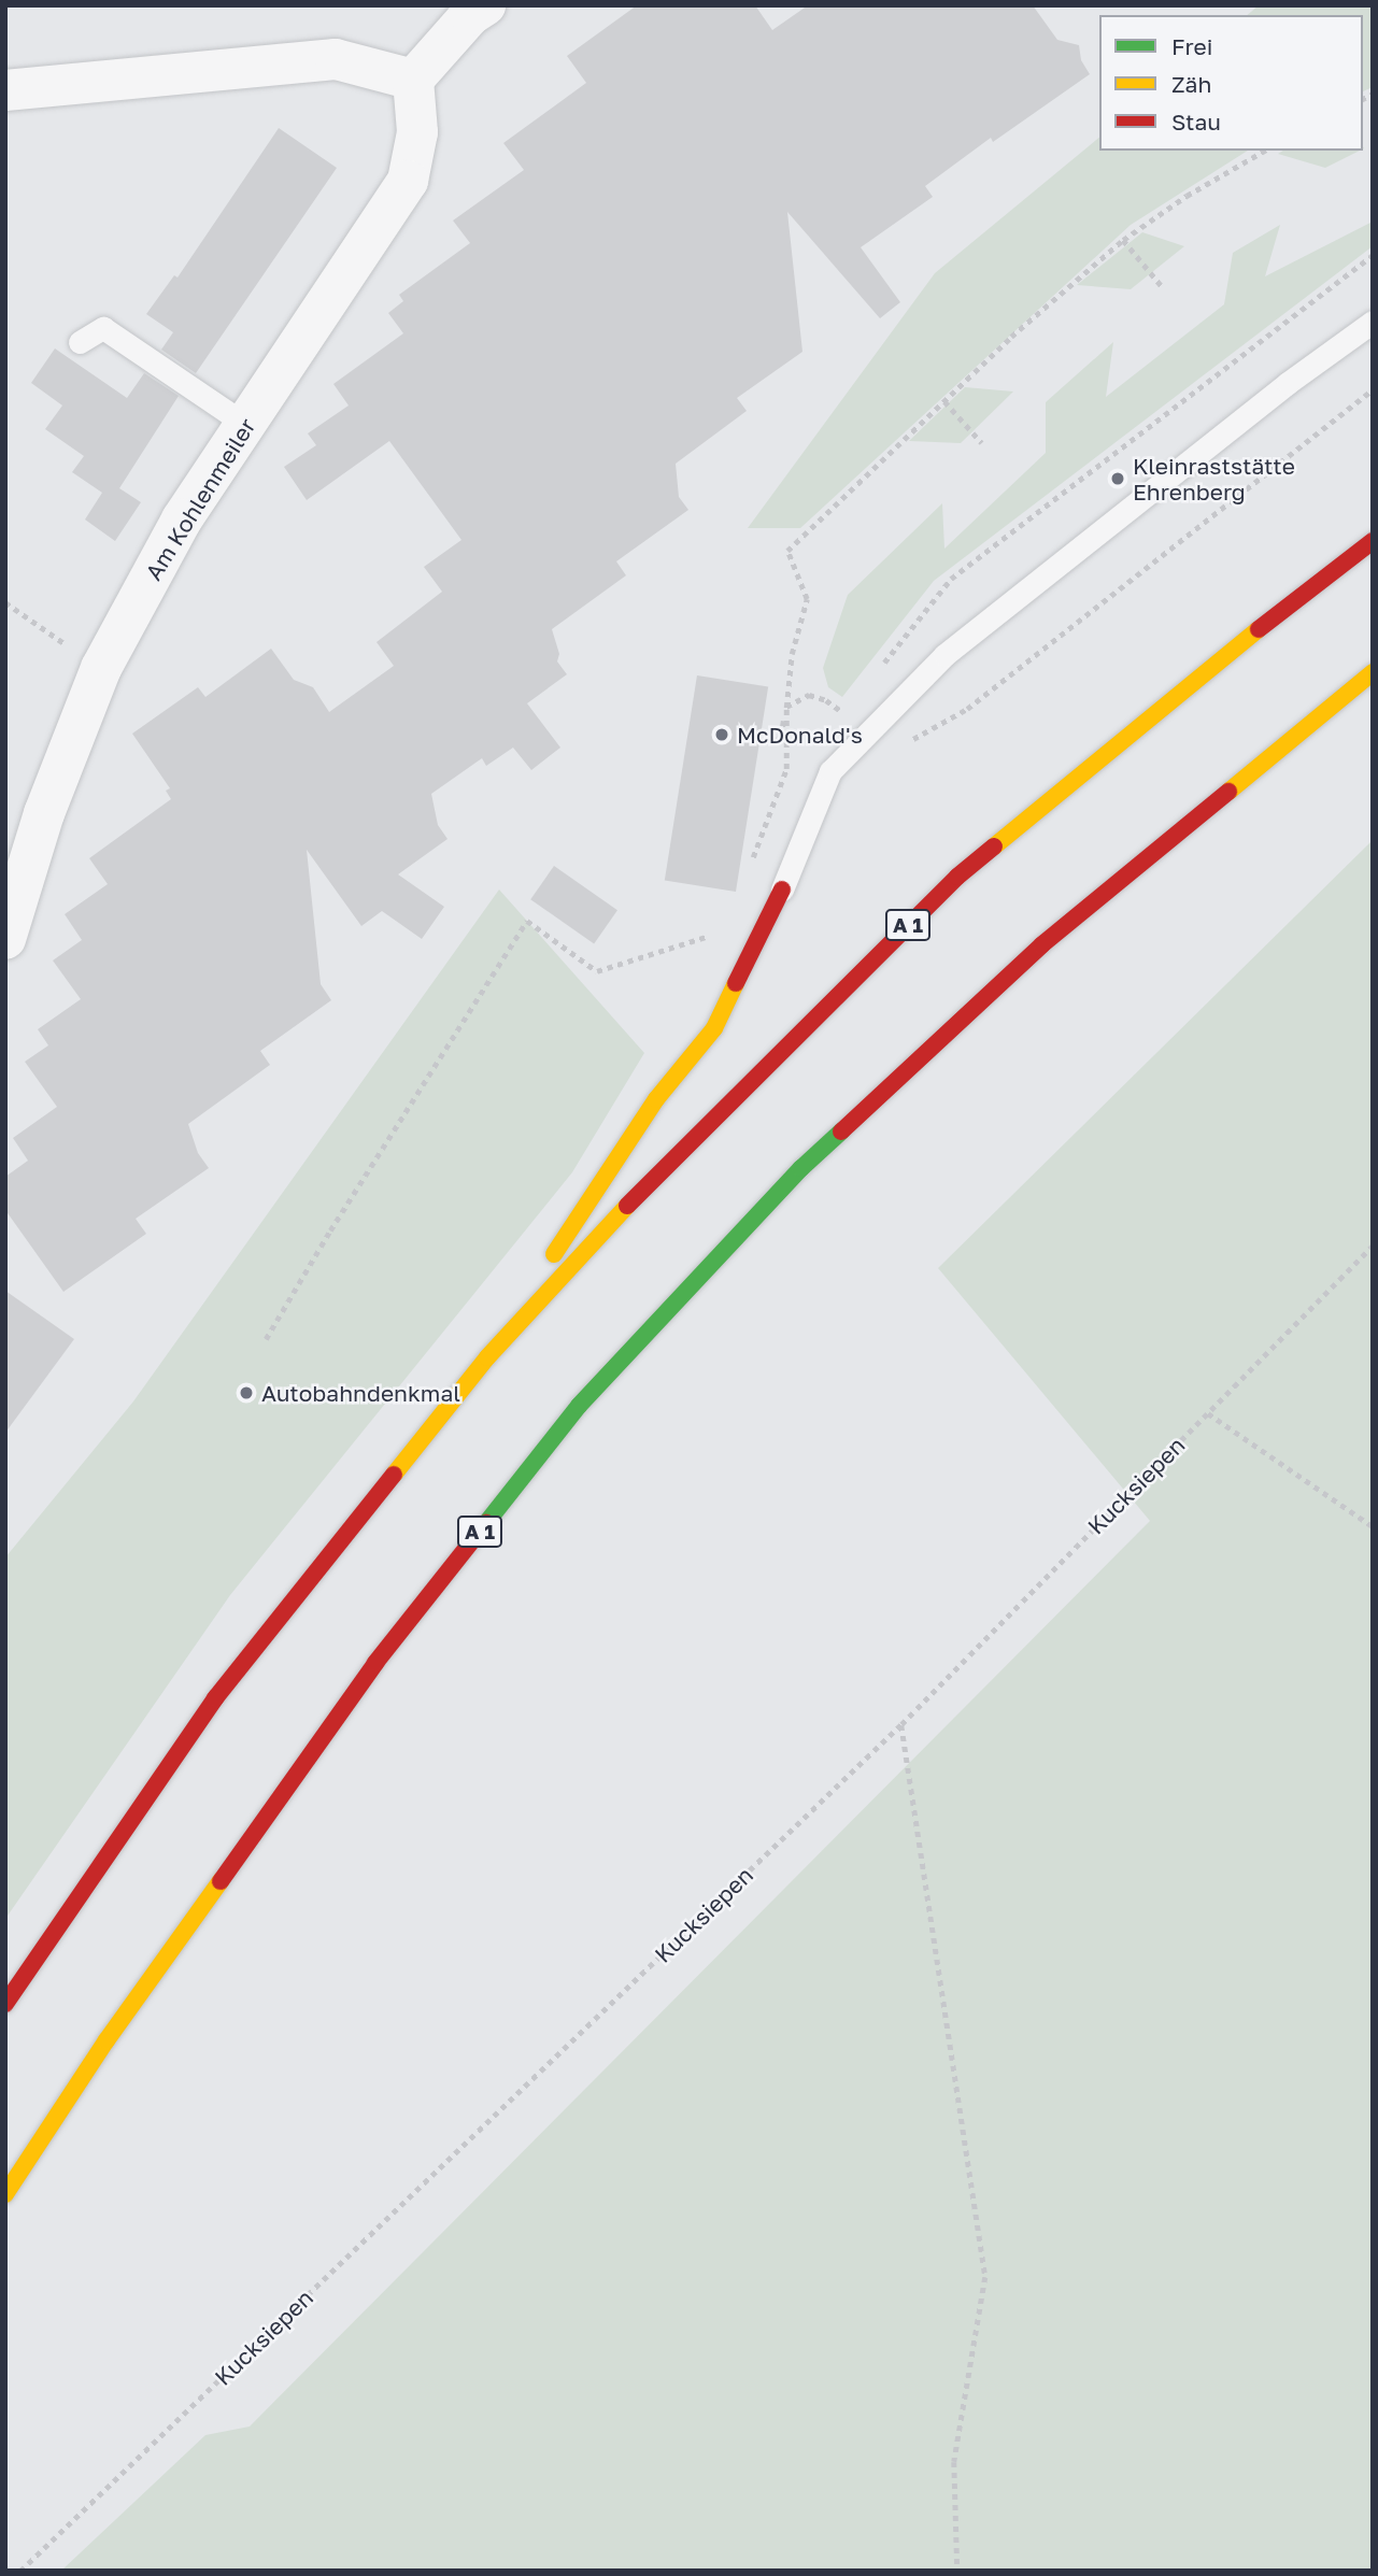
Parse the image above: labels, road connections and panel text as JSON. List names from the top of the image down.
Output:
{
  "streets": {
    "highway": ["A 1"],
    "street": ["Am Kohlenmeiler"],
    "path": ["Kucksiepen"]
  },
  "places": ["Kleinraststätte Ehrenberg", "McDonald's", "Autobahndenkmal"],
  "legend": ["Frei", "Zäh", "Stau"]
}
